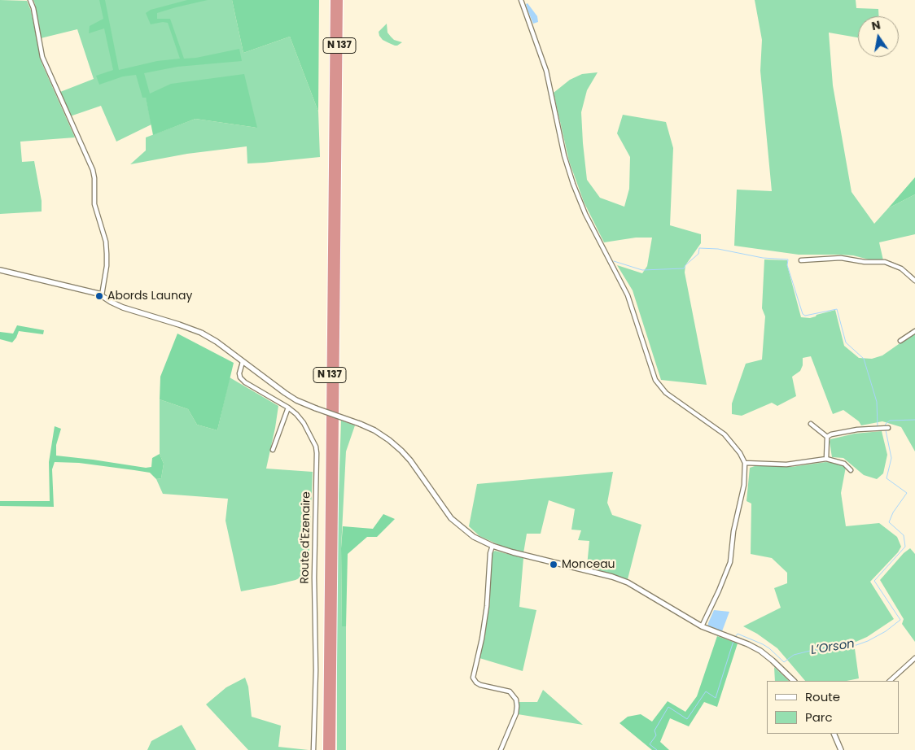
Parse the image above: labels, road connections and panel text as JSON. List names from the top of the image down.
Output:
{
  "streets": {
    "highway": ["N 137"],
    "street": ["Route d'Ezenaire"]
  },
  "water": ["L’Orson"],
  "places": ["Abords Launay", "Monceau"],
  "legend": ["Route", "Parc"],
  "north": "top"
}
